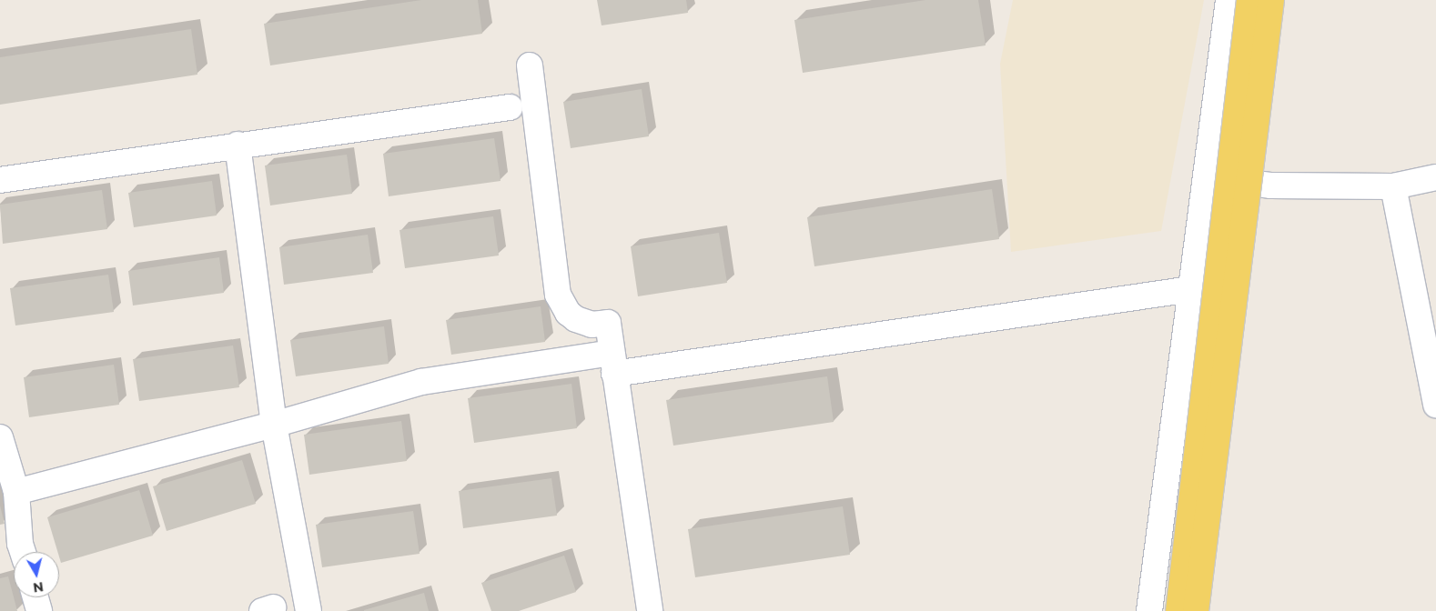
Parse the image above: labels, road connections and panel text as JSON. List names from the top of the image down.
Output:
{
  "north": "bottom"
}
